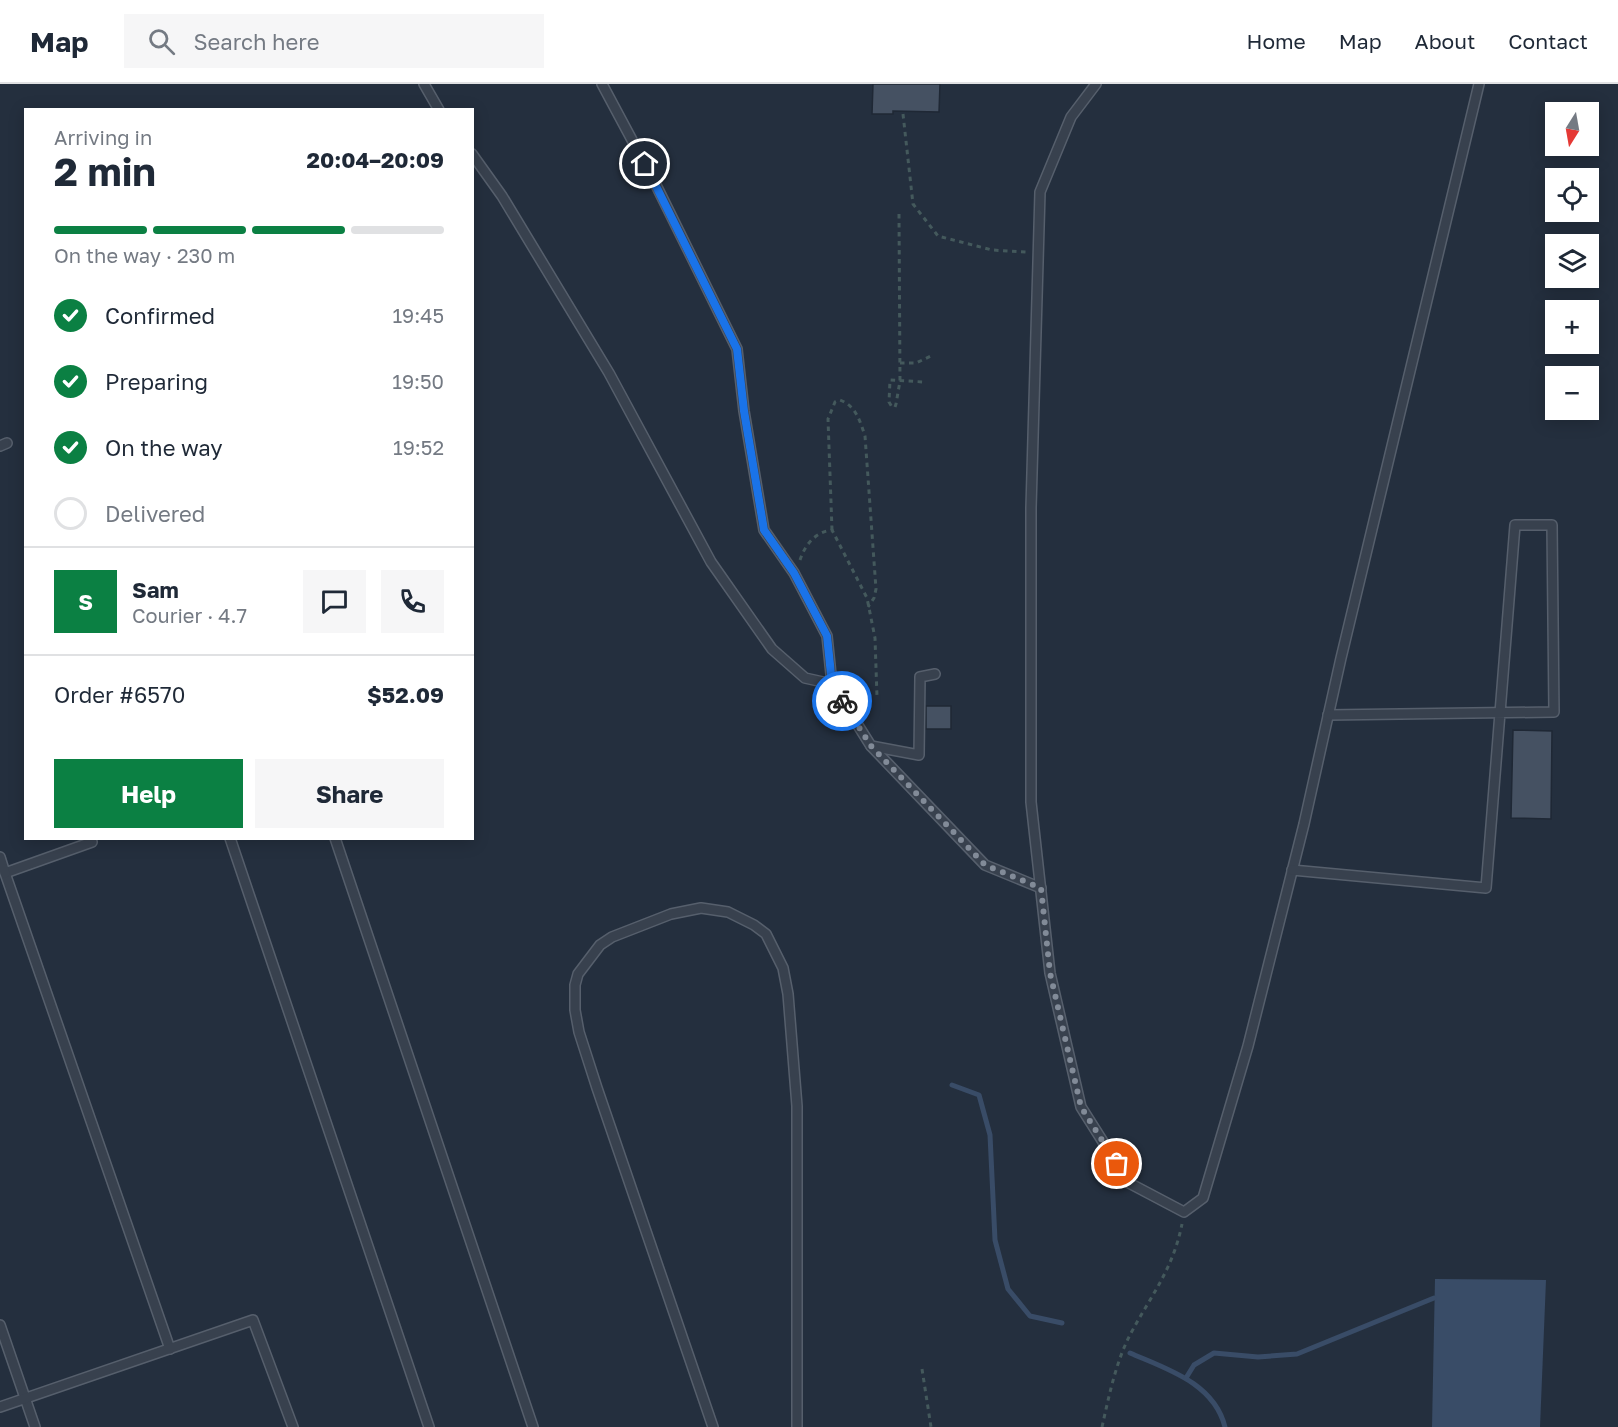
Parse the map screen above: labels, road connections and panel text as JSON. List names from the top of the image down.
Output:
{
  "north": "bottom",
  "page": {
    "header": "Map",
    "search": "Search here",
    "nav": [
      "Home",
      "Map",
      "About",
      "Contact"
    ],
    "map_buttons": ["+", "−"],
    "heading": ["2 min", "Arriving in", "20:04–20:09"],
    "panel": [
      "Sam",
      "Courier · 4.7",
      "Order #6570",
      "$52.09"
    ],
    "bar": "On the way · 230 m",
    "list": [
      ["Confirmed", "19:45"],
      ["Preparing", "19:50"],
      ["On the way", "19:52"],
      "Delivered"
    ],
    "round": "S",
    "buttons": ["Help", "Share"]
  }
}
